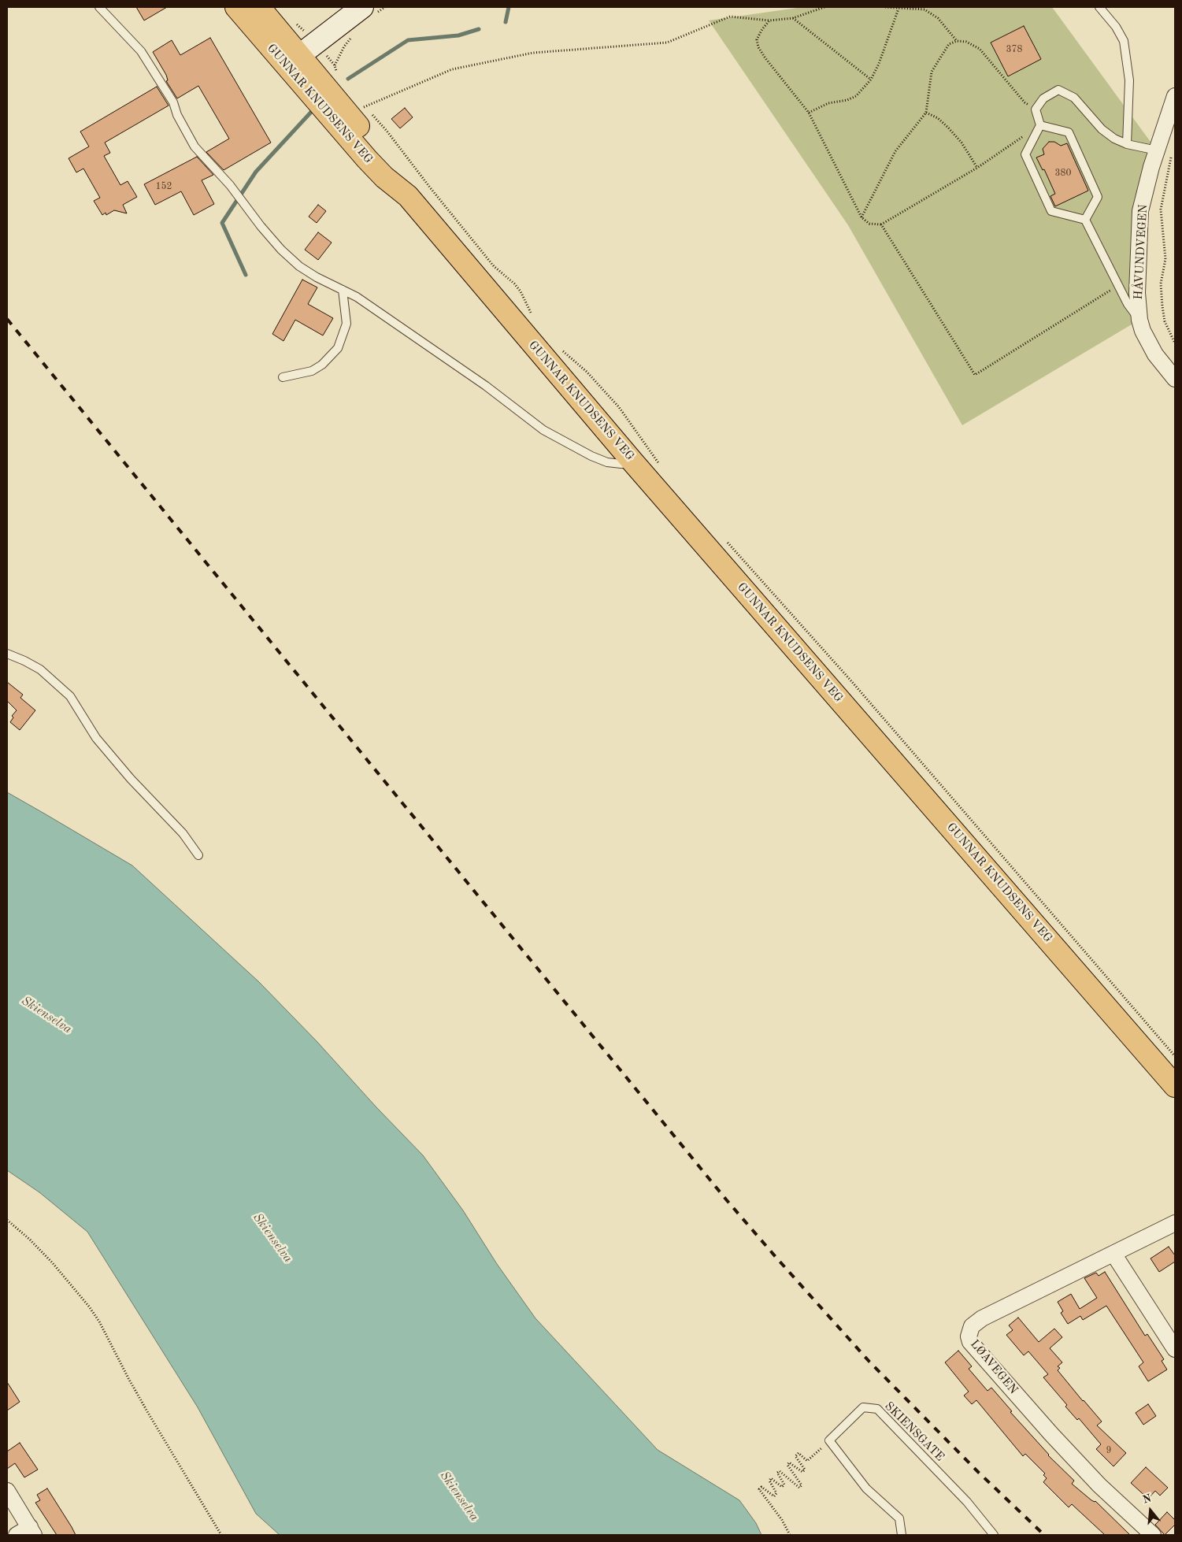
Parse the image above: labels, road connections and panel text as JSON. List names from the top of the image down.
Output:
{
  "streets": {
    "main road": ["GUNNAR KNUDSENS VEG"],
    "street": ["HÅVUNDVEGEN", "LØAVEGEN"],
    "lane": ["SKIENSGATE"]
  },
  "water": ["Skienselva"],
  "house_numbers": [
    "378",
    "380",
    "152",
    "9"
  ],
  "north": "top"
}
